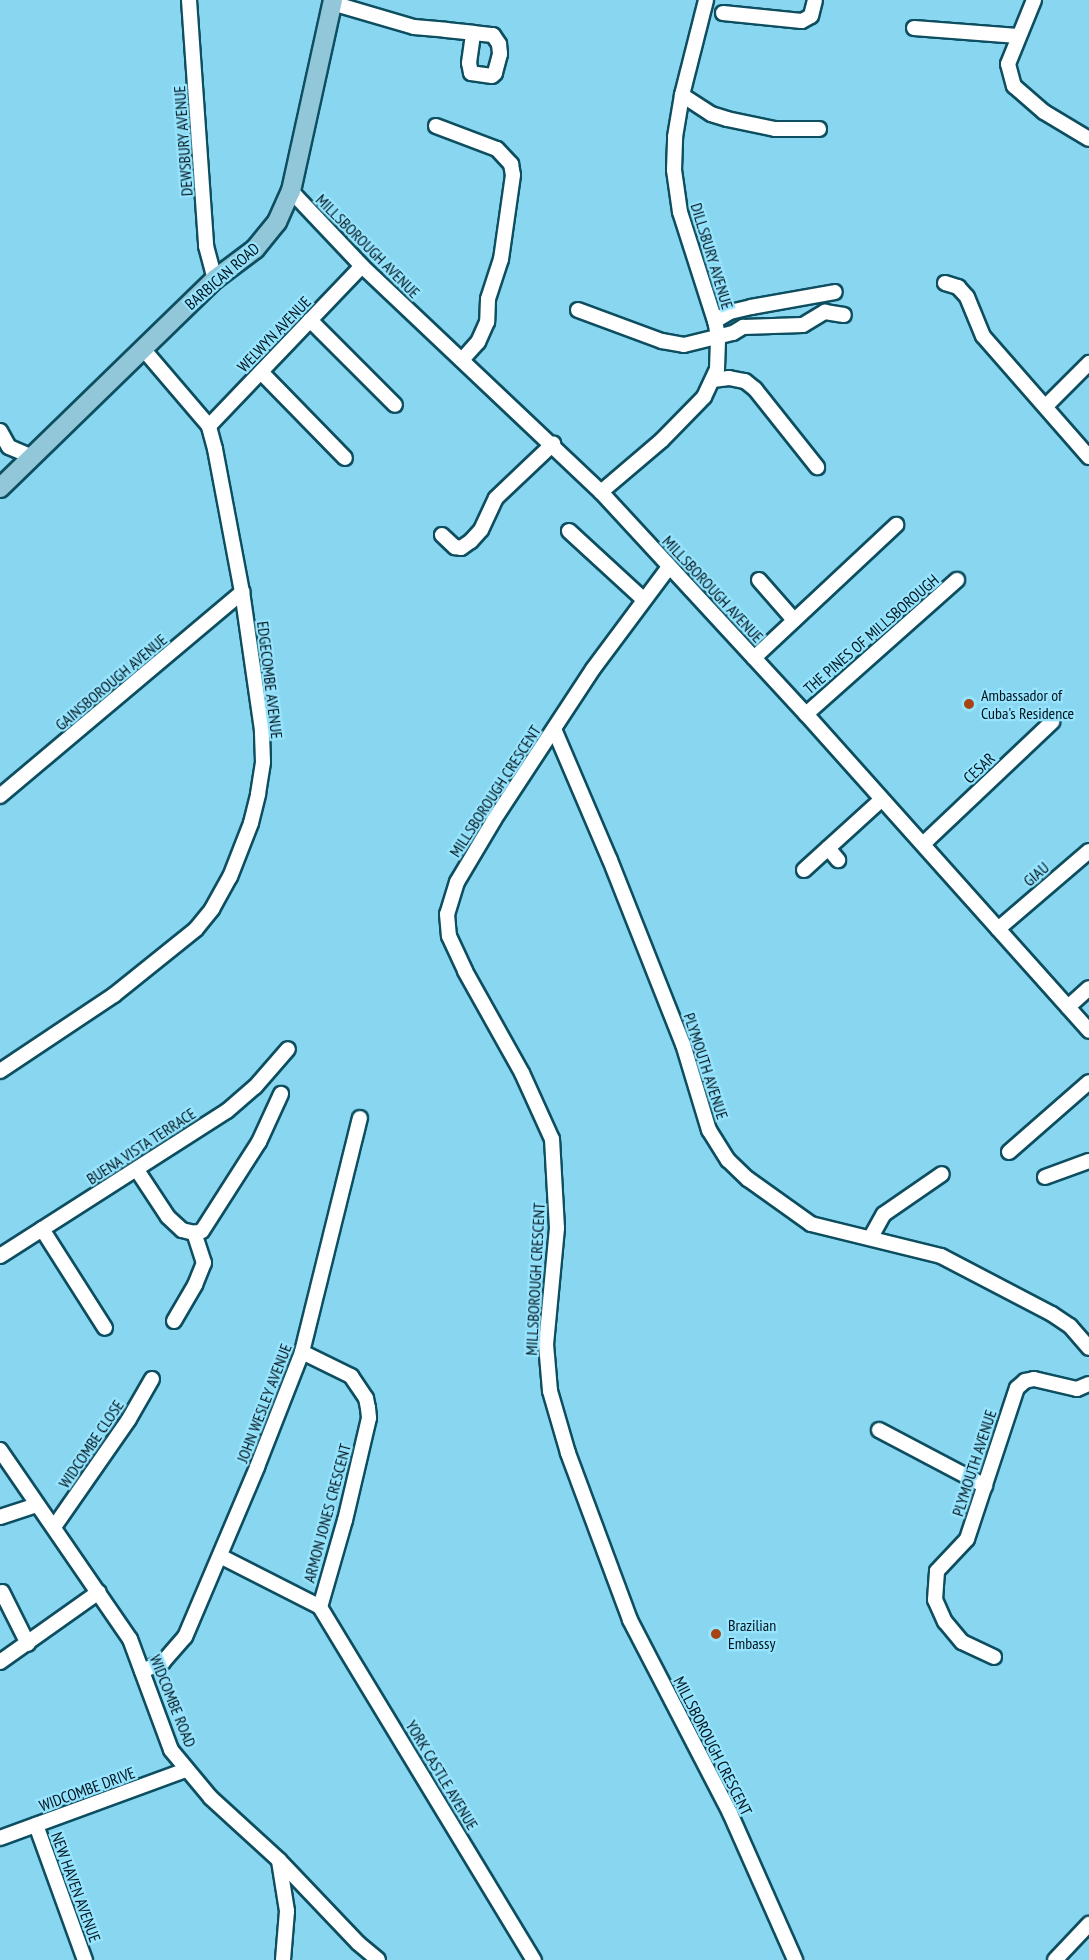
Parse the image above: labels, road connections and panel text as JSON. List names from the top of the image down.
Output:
{
  "streets": {
    "main road": ["BARBICAN ROAD"],
    "street": [
      "DEWSBURY AVENUE",
      "MILLSBOROUGH AVENUE",
      "DILLSBURY AVENUE",
      "WELWYN AVENUE",
      "THE PINES OF MILLSBOROUGH",
      "EDGECOMBE AVENUE",
      "GAINSBOROUGH AVENUE",
      "CESAR",
      "MILLSBOROUGH CRESCENT",
      "GIAU",
      "PLYMOUTH AVENUE",
      "BUENA VISTA TERRACE",
      "JOHN WESLEY AVENUE",
      "WIDCOMBE CLOSE",
      "ARMON JONES CRESCENT",
      "WIDCOMBE ROAD",
      "YORK CASTLE AVENUE",
      "WIDCOMBE DRIVE",
      "NEW HAVEN AVENUE"
    ]
  },
  "crossings": [
    ["DEWSBURY AVENUE", "BARBICAN ROAD"],
    ["MILLSBOROUGH AVENUE", "DILLSBURY AVENUE"],
    ["MILLSBOROUGH AVENUE", "BARBICAN ROAD"],
    ["MILLSBOROUGH AVENUE", "WELWYN AVENUE"],
    ["MILLSBOROUGH AVENUE", "THE PINES OF MILLSBOROUGH"],
    ["MILLSBOROUGH AVENUE", "CESAR"],
    ["MILLSBOROUGH AVENUE", "MILLSBOROUGH CRESCENT"],
    ["MILLSBOROUGH AVENUE", "GIAU"],
    ["BARBICAN ROAD", "EDGECOMBE AVENUE"],
    ["WELWYN AVENUE", "EDGECOMBE AVENUE"],
    ["EDGECOMBE AVENUE", "GAINSBOROUGH AVENUE"],
    ["MILLSBOROUGH CRESCENT", "PLYMOUTH AVENUE"],
    ["JOHN WESLEY AVENUE", "ARMON JONES CRESCENT"],
    ["JOHN WESLEY AVENUE", "WIDCOMBE ROAD"],
    ["WIDCOMBE CLOSE", "WIDCOMBE ROAD"],
    ["ARMON JONES CRESCENT", "YORK CASTLE AVENUE"],
    ["WIDCOMBE ROAD", "WIDCOMBE DRIVE"],
    ["WIDCOMBE DRIVE", "NEW HAVEN AVENUE"]
  ],
  "places": ["Ambassador of Cuba's Residence", "Brazilian Embassy"]
}
